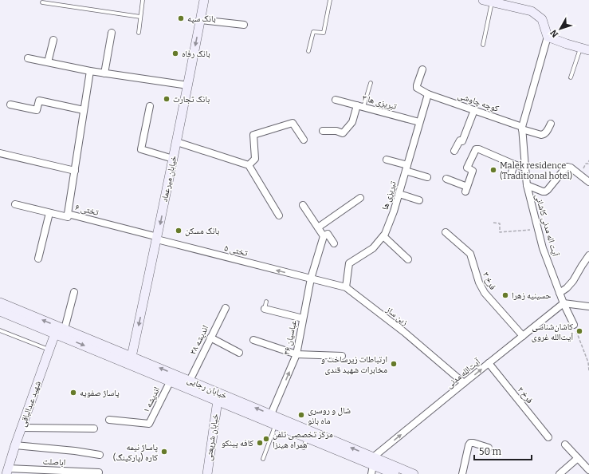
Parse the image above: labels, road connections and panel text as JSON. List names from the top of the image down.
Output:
{
  "streets": {
    "main road": [
      "خیابان میرعماد",
      "خیابان رجایی",
      "شهید عبدالباقی",
      "خیابان شریعتی"
    ],
    "street": [
      "تبریزی ها ۳",
      "کوچه چاوشی",
      "تبریزی ها",
      "تختی ۶",
      "آیت اله مدنی کاشانی",
      "تختی ۵",
      "فرخ ۳",
      "زین ساز",
      "عباسیان ۳۶",
      "اندیشه ۳۸",
      "آیت‌الله مدنی",
      "فرخ ۲",
      "اندیشه ۱",
      "اباصلت"
    ]
  },
  "crossings": [
    ["تبریزی ها ۳", "تبریزی ها"],
    ["کوچه چاوشی", "تبریزی ها"],
    ["کوچه چاوشی", "آیت اله مدنی کاشانی"],
    ["خیابان میرعماد", "تختی ۶"],
    ["خیابان میرعماد", "تختی ۵"],
    ["خیابان میرعماد", "خیابان رجایی"],
    ["تبریزی ها", "زین ساز"],
    ["تختی ۶", "تختی ۵"],
    ["آیت اله مدنی کاشانی", "آیت‌الله مدنی"],
    ["تختی ۵", "زین ساز"],
    ["تختی ۵", "عباسیان ۳۶"],
    ["فرخ ۳", "آیت‌الله مدنی"],
    ["زین ساز", "عباسیان ۳۶"],
    ["زین ساز", "آیت‌الله مدنی"],
    ["عباسیان ۳۶", "خیابان رجایی"],
    ["اندیشه ۳۸", "خیابان رجایی"],
    ["آیت‌الله مدنی", "خیابان رجایی"],
    ["آیت‌الله مدنی", "فرخ ۲"],
    ["خیابان رجایی", "اندیشه ۱"],
    ["خیابان رجایی", "شهید عبدالباقی"],
    ["خیابان رجایی", "خیابان شریعتی"],
    ["شهید عبدالباقی", "اباصلت"]
  ],
  "one_way": [
    "خیابان میرعماد",
    "تختی ۵",
    "عباسیان ۳۶",
    "آیت‌الله مدنی"
  ],
  "places": [
    "بانک سپه",
    "بانک رفاه",
    "بانک تجارت",
    "Malek residence (Traditional hotel)",
    "بانک مسکن",
    "حسینیه زهرا",
    "کاشان‌شناسی آیت‌الله غروی",
    "ارتباطات زیرساخت و مخابرات شهید قندی",
    "پاساژ صفویه",
    "شال و روسری ماه بانو",
    "مرکز تخصصی تلفن همراه هینزا",
    "کافه پینکو",
    "پاساژ نیمه کاره (پارکینگ)"
  ],
  "scale_bar": "50 m",
  "north": "bottom left"
}
